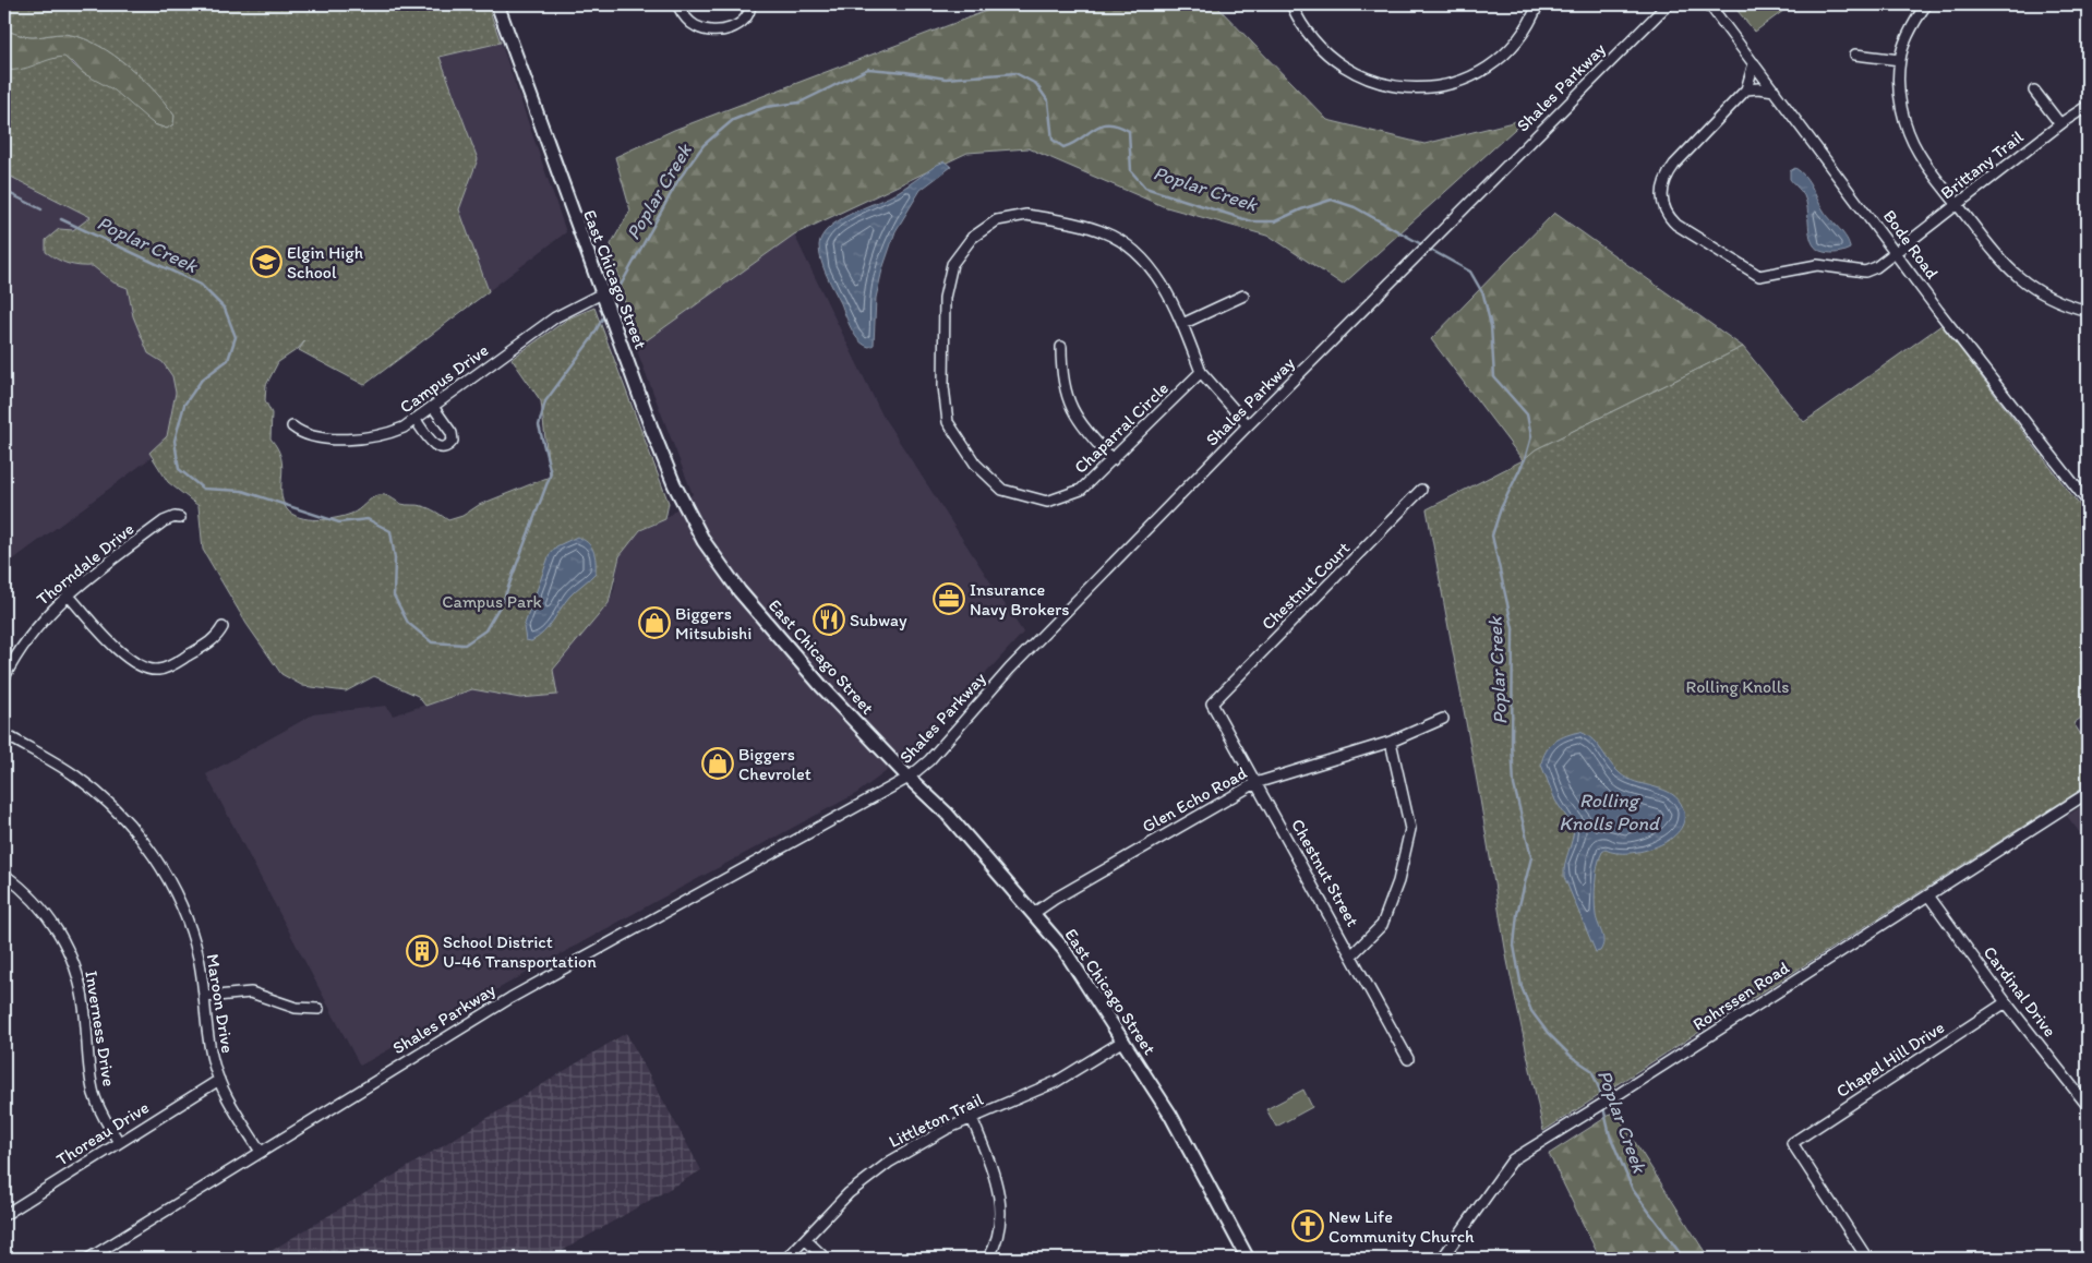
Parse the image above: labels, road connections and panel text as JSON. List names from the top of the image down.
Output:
{
  "streets": {
    "main road": ["East Chicago Street"],
    "street": [
      "Shales Parkway",
      "Brittany Trail",
      "Bode Road",
      "Campus Drive",
      "Chaparral Circle",
      "Thorndale Drive",
      "Chestnut Court",
      "Glen Echo Road",
      "Chestnut Street",
      "Cardinal Drive",
      "Rohrssen Road",
      "Maroon Drive",
      "Inverness Drive",
      "Chapel Hill Drive",
      "Littleton Trail",
      "Thoreau Drive"
    ]
  },
  "crossings": [
    ["Shales Parkway", "East Chicago Street"],
    ["Shales Parkway", "Chaparral Circle"],
    ["Shales Parkway", "Maroon Drive"],
    ["Brittany Trail", "Bode Road"],
    ["East Chicago Street", "Campus Drive"],
    ["East Chicago Street", "Glen Echo Road"],
    ["East Chicago Street", "Littleton Trail"],
    ["Chestnut Court", "Chestnut Street"],
    ["Glen Echo Road", "Chestnut Street"],
    ["Cardinal Drive", "Rohrssen Road"],
    ["Cardinal Drive", "Chapel Hill Drive"],
    ["Maroon Drive", "Thoreau Drive"],
    ["Inverness Drive", "Thoreau Drive"]
  ],
  "water": ["Poplar Creek", "Rolling Knolls Pond"],
  "parks": ["Campus Park", "Rolling Knolls"],
  "places": {
    "school or university": ["Elgin High School"],
    "office": ["Insurance Navy Brokers"],
    "restaurant": ["Subway"],
    "shop": ["Biggers Mitsubishi", "Biggers Chevrolet"],
    "building": ["School District U-46 Transportation"],
    "church": ["New Life Community Church"]
  }
}
